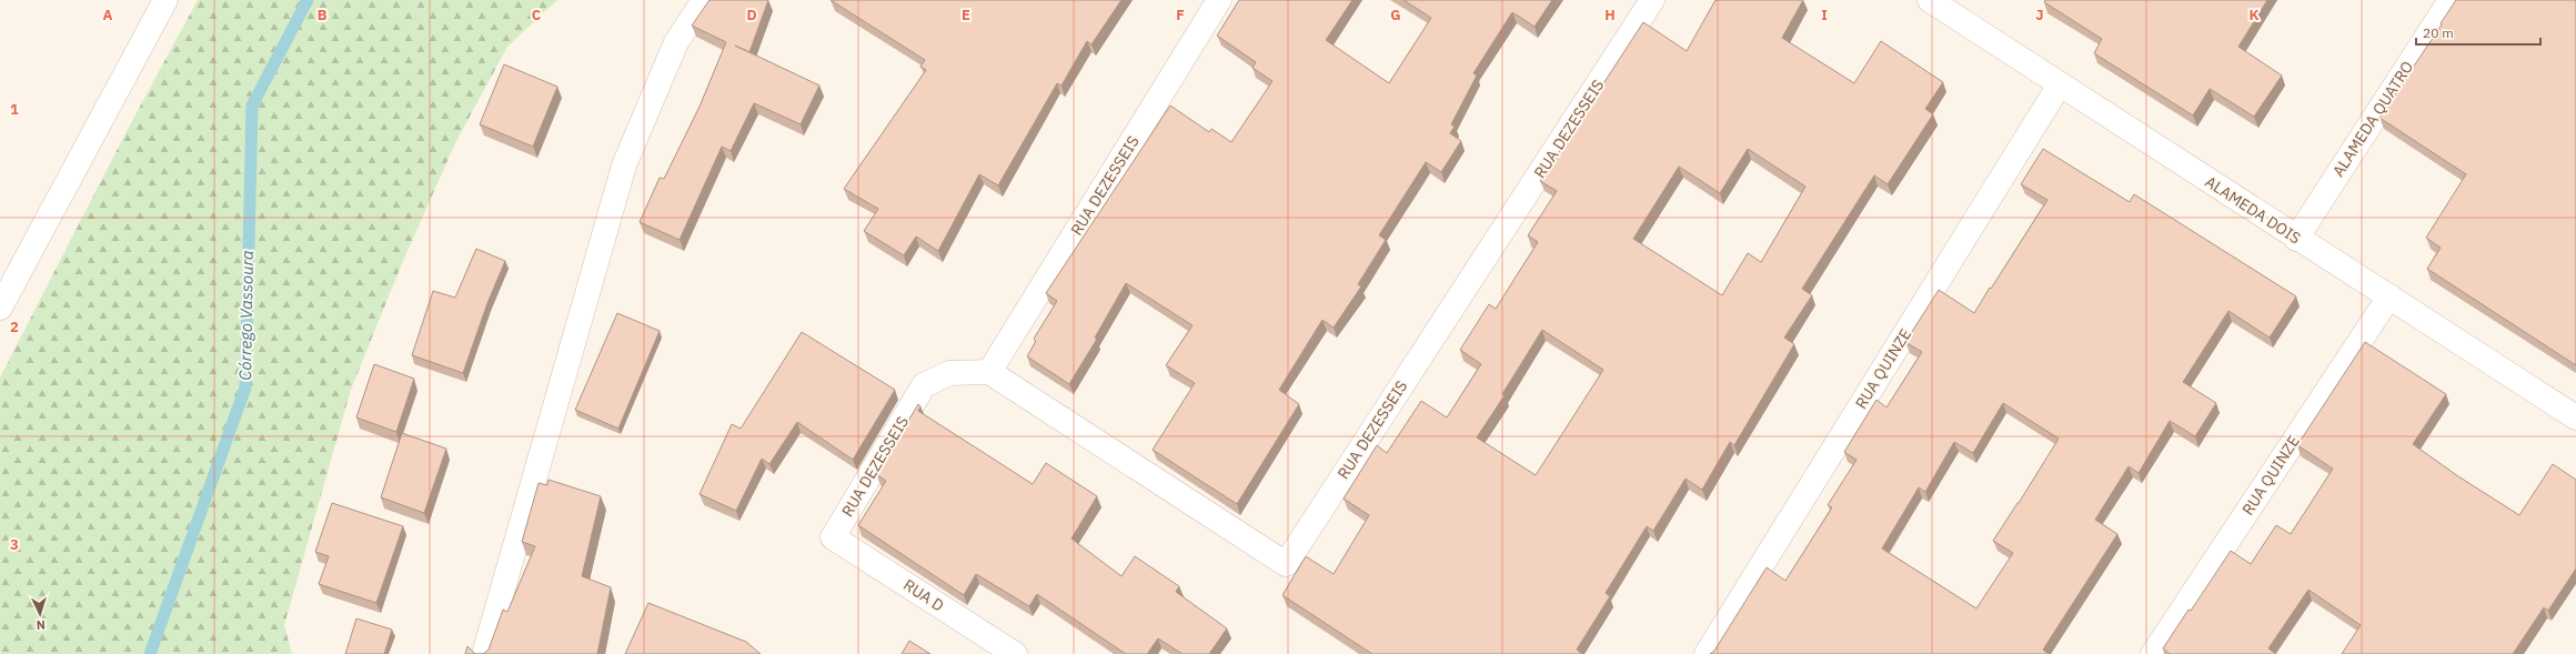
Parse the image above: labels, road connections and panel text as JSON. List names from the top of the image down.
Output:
{
  "streets": {
    "street": [
      "ALAMEDA QUATRO",
      "RUA DEZESSEIS",
      "ALAMEDA DOIS",
      "RUA QUINZE",
      "RUA D"
    ]
  },
  "crossings": [
    ["ALAMEDA QUATRO", "ALAMEDA DOIS"],
    ["RUA DEZESSEIS", "RUA D"],
    ["ALAMEDA DOIS", "RUA QUINZE"]
  ],
  "water": ["Córrego Vassoura"],
  "scale_bar": "20 m",
  "north": "bottom",
  "grid": {
    "columns": [
      "A",
      "B",
      "C",
      "D",
      "E",
      "F",
      "G",
      "H",
      "I",
      "J",
      "K"
    ],
    "rows": ["1", "2", "3"]
  }
}
